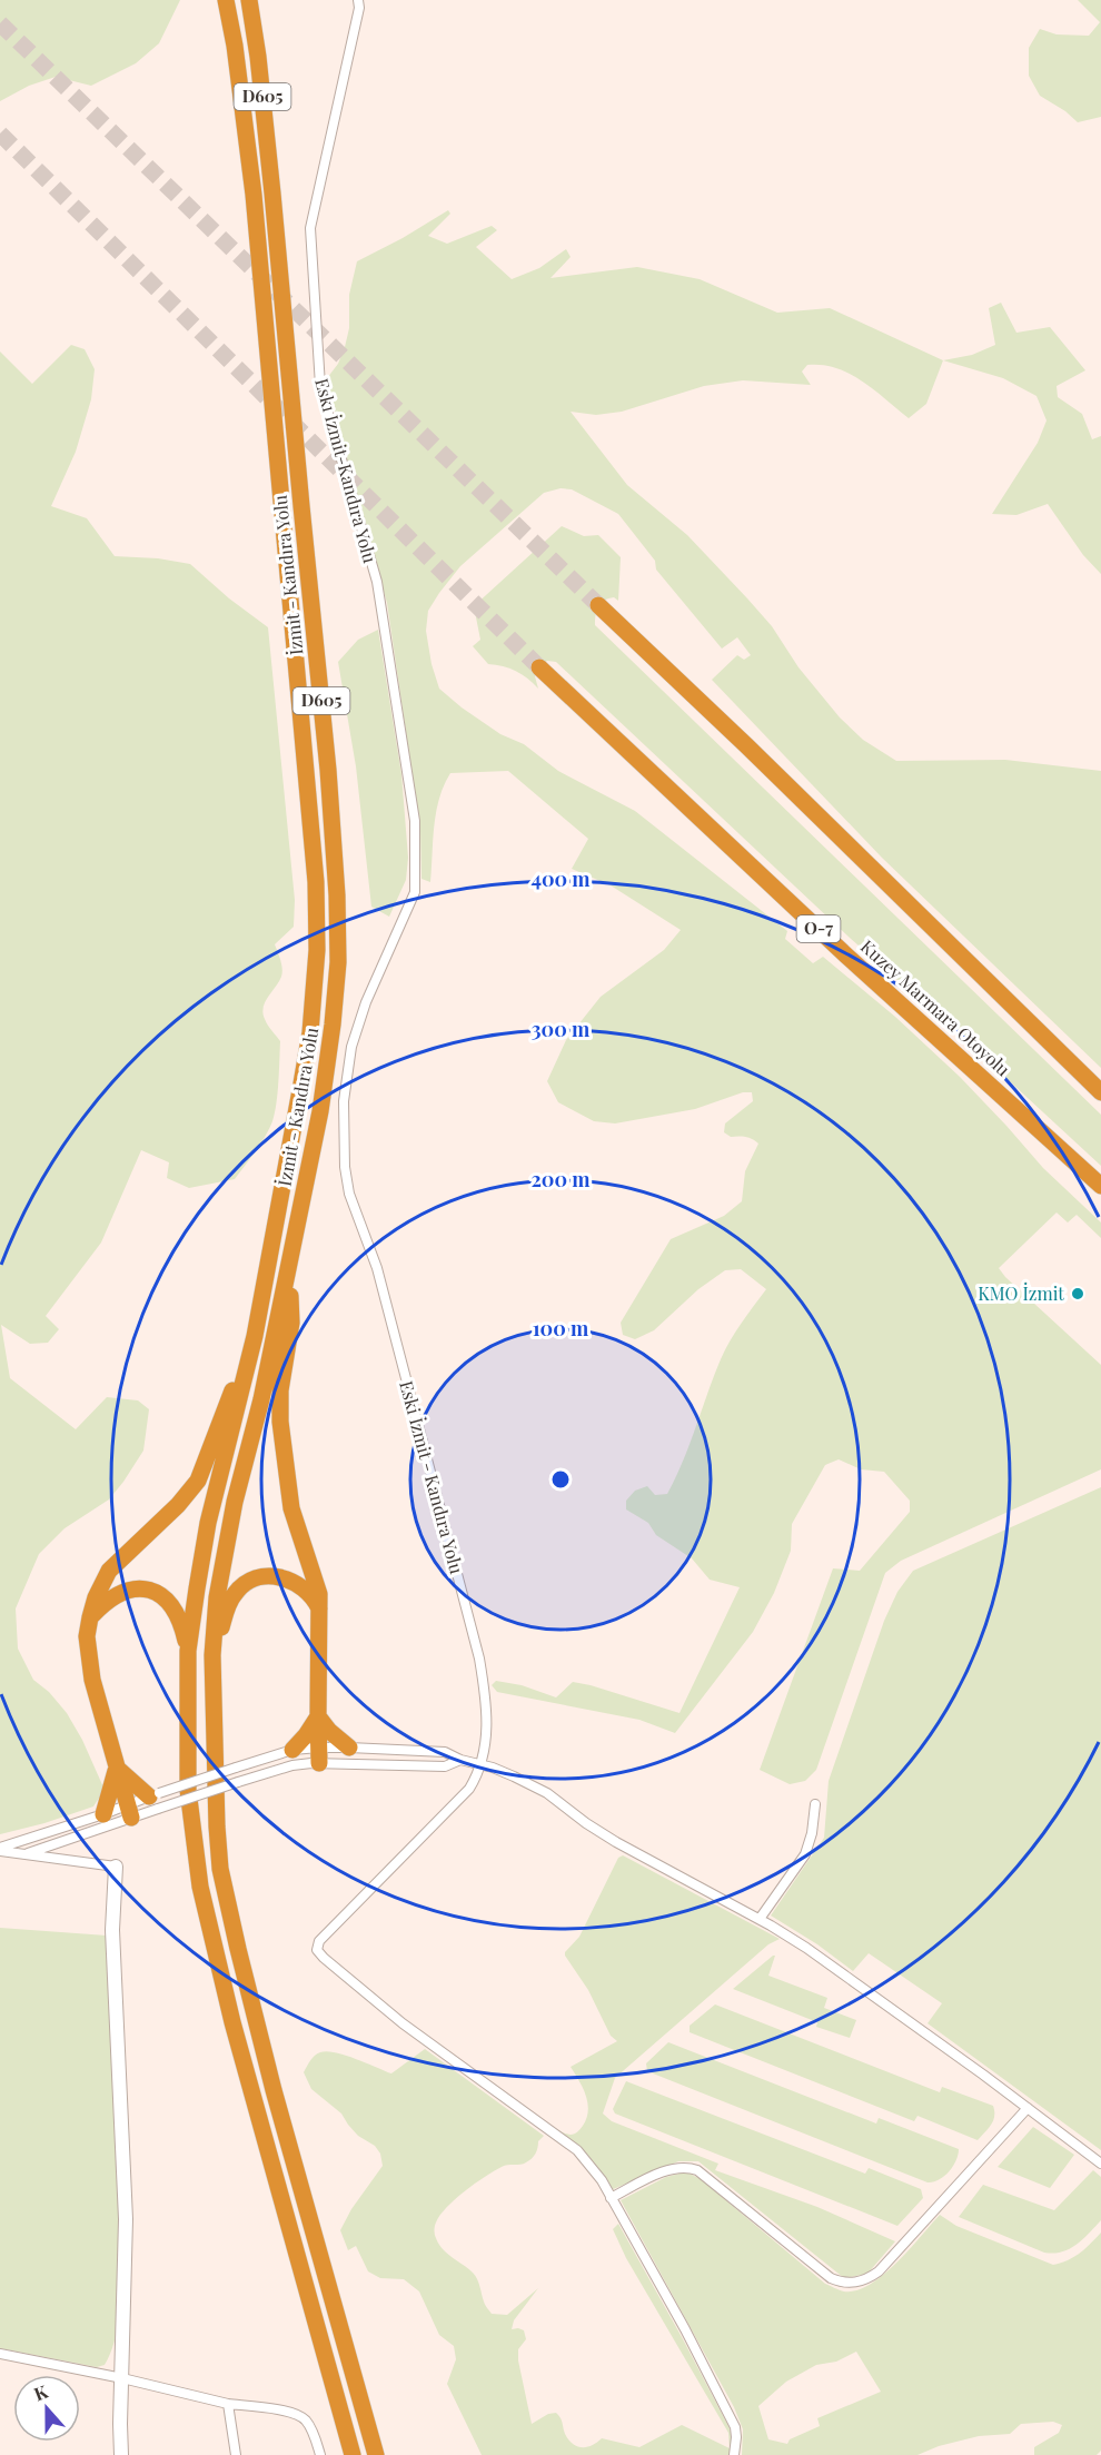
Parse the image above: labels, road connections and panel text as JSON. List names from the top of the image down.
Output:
{
  "streets": {
    "highway": [
      "D605",
      "İzmit - Kandıra Yolu",
      "O-7",
      "Kuzey Marmara Otoyolu"
    ],
    "street": ["Eskı İzmit-Kandıra Yolu", "Eski İzmit - Kandıra Yolu"]
  },
  "crossings": [
    ["Eskı İzmit-Kandıra Yolu", "Eski İzmit - Kandıra Yolu"]
  ],
  "places": ["KMO İzmit"],
  "north": "top",
  "rings": [
    "400 m",
    "300 m",
    "200 m",
    "100 m"
  ]
}
